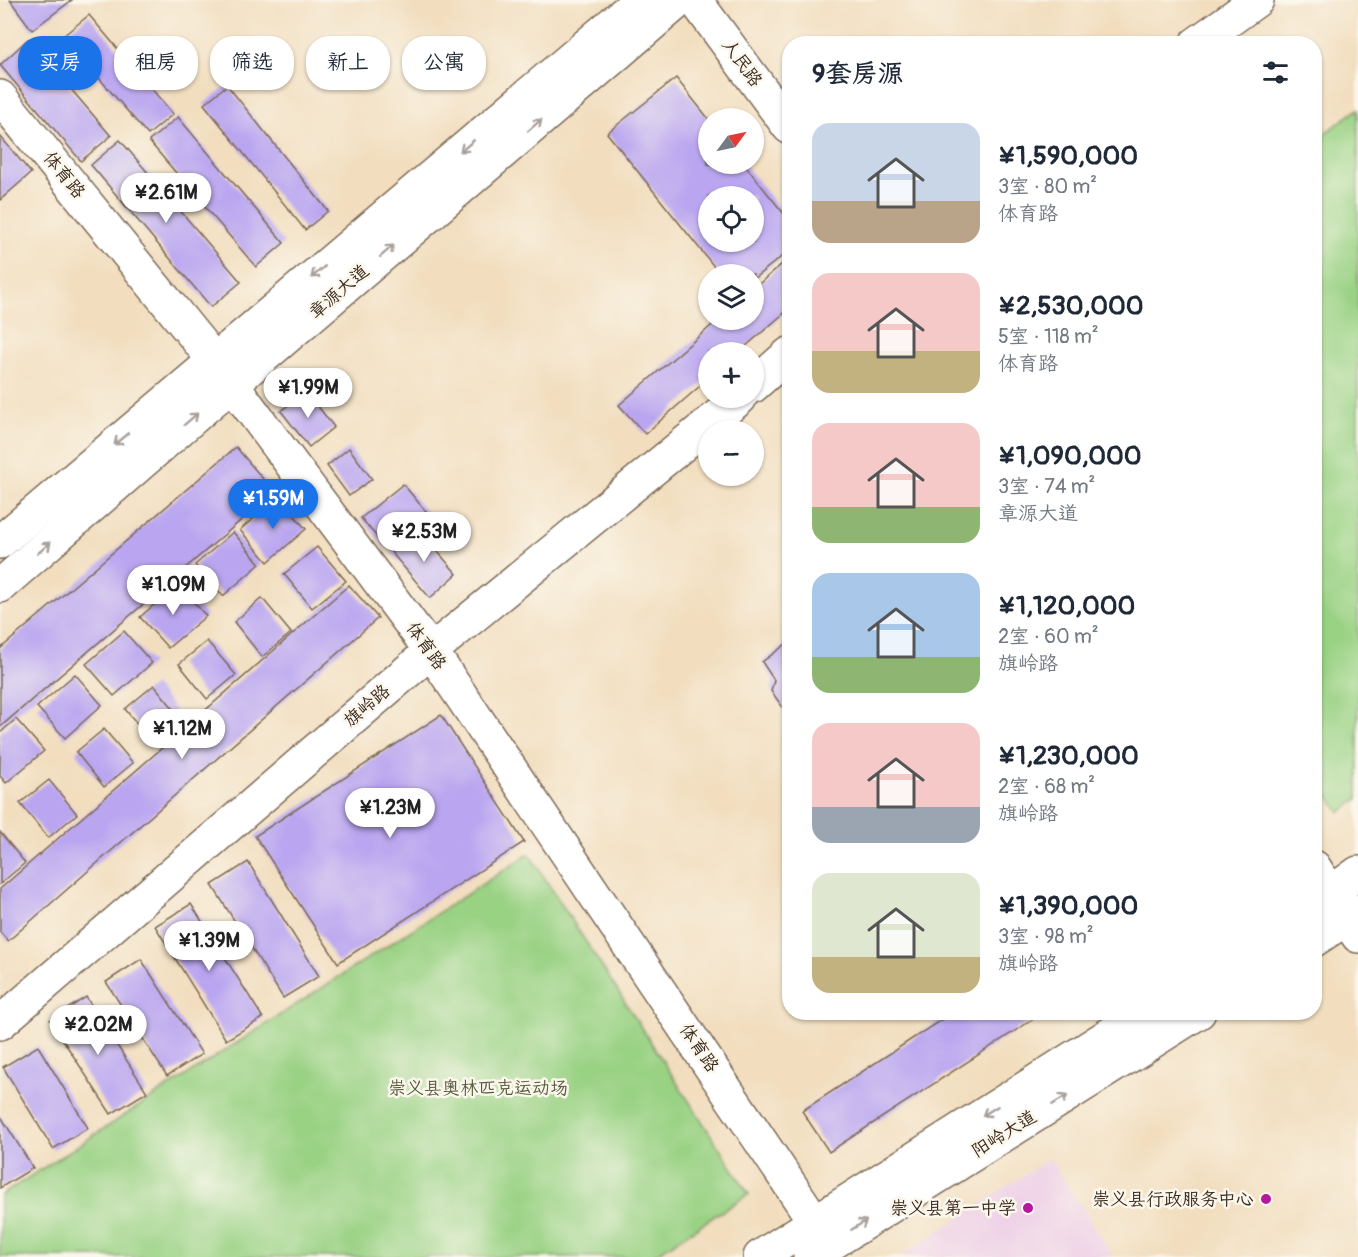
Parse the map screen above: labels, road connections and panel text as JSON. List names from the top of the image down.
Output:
{
  "streets": {
    "main road": [
      "人民路",
      "体育路",
      "章源大道",
      "旗岭路",
      "阳岭大道"
    ]
  },
  "crossings": [
    ["体育路", "章源大道"],
    ["体育路", "旗岭路"],
    ["体育路", "阳岭大道"]
  ],
  "parks": ["崇义县奥林匹克运动场"],
  "places": ["崇义县行政服务中心", "崇义县第一中学"],
  "north": "top right",
  "page": {
    "chip": [
      "买房",
      "租房",
      "筛选",
      "新上",
      "公寓"
    ],
    "heading": "9套房源",
    "map_buttons": ["+", "−"],
    "list": [
      {
        "name": "¥1,590,000",
        "note": "3室 · 80 m² · 体育路"
      },
      {
        "name": "¥2,530,000",
        "note": "5室 · 118 m² · 体育路"
      },
      {
        "name": "¥1,090,000",
        "note": "3室 · 74 m² · 章源大道"
      },
      {
        "name": "¥1,120,000",
        "note": "2室 · 60 m² · 旗岭路"
      },
      {
        "name": "¥1,230,000",
        "note": "2室 · 68 m² · 旗岭路"
      },
      {
        "name": "¥1,390,000",
        "note": "3室 · 98 m² · 旗岭路"
      }
    ],
    "price": [
      "¥2.61M",
      "¥1.99M",
      "¥1.59M",
      "¥2.53M",
      "¥1.09M",
      "¥1.12M",
      "¥1.23M",
      "¥1.39M",
      "¥2.02M"
    ]
  }
}
